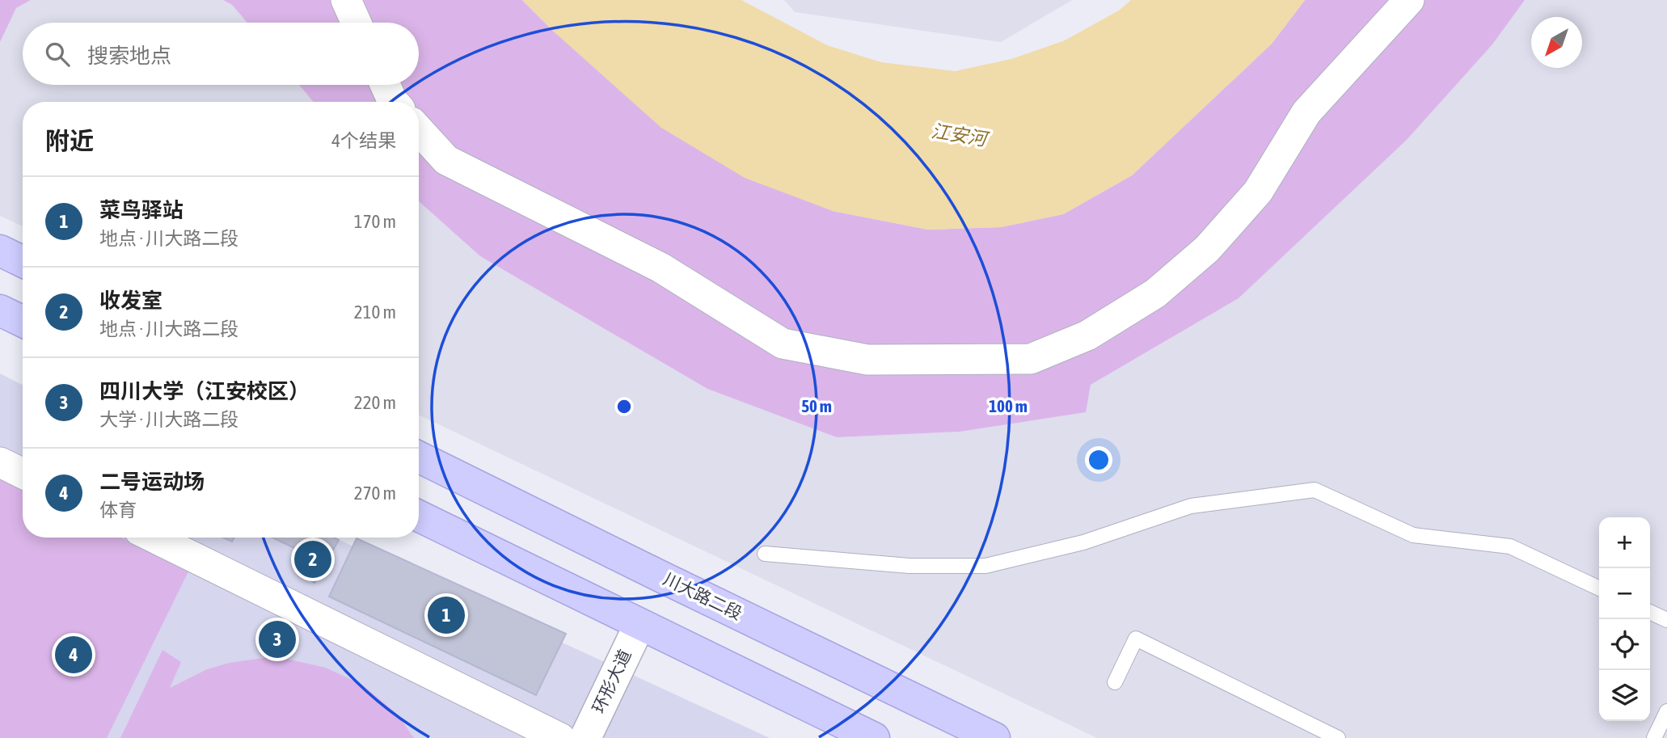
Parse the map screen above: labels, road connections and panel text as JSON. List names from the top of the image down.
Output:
{
  "streets": {
    "main road": ["川大路二段"],
    "street": ["环形大道"]
  },
  "water": ["江安河"],
  "north": "bottom left",
  "page": {
    "search": "搜索地点",
    "heading": ["附近", "4个结果"],
    "list": [
      {
        "mark": "1",
        "name": "菜鸟驿站",
        "note": "地点 · 川大路二段",
        "value": "170 m"
      },
      {
        "mark": "2",
        "name": "收发室",
        "note": "地点 · 川大路二段",
        "value": "210 m"
      },
      {
        "mark": "3",
        "name": "四川大学（江安校区）",
        "note": "大学 · 川大路二段",
        "value": "220 m"
      },
      {
        "mark": "4",
        "name": "二号运动场",
        "note": "体育",
        "value": "270 m"
      }
    ],
    "map_buttons": ["+", "−"],
    "pins": [
      "2",
      "1",
      "3",
      "4"
    ]
  },
  "rings": ["50 m", "100 m"]
}
